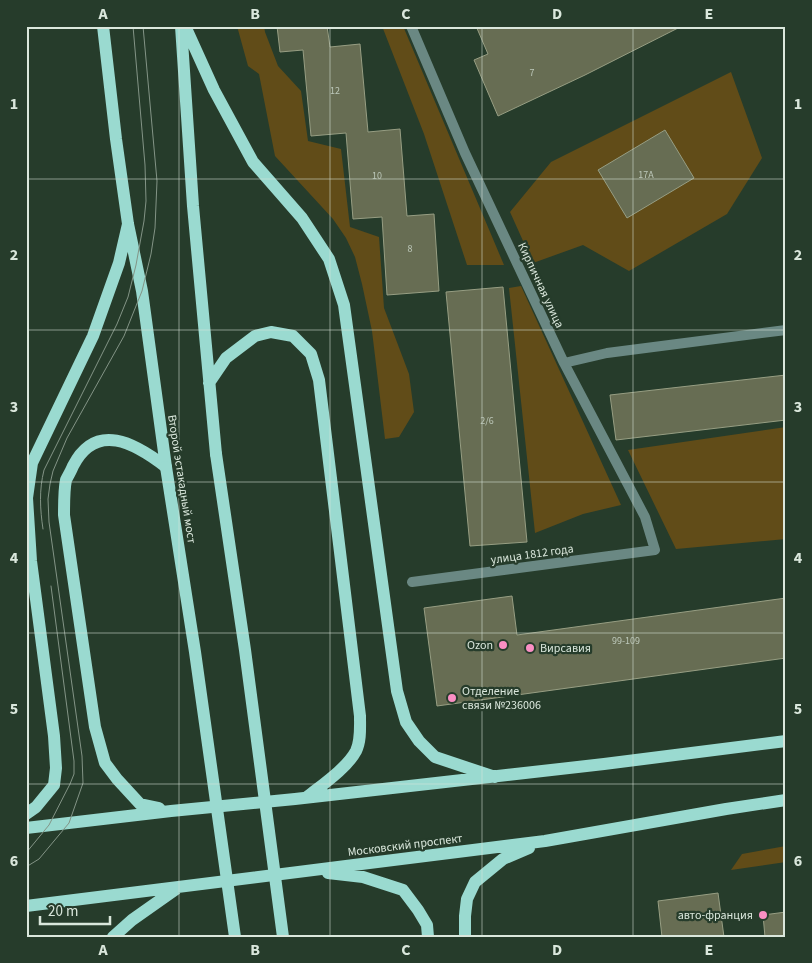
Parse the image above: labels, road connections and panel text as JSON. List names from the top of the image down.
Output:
{
  "streets": {
    "main road": ["Второй эстакадный мост", "Московский проспект"],
    "street": ["Кирпичная улица", "улица 1812 года"]
  },
  "crossings": [
    ["Кирпичная улица", "улица 1812 года"]
  ],
  "places": [
    "Ozon",
    "Вирсавия",
    "Отделение связи №236006",
    "авто-франция"
  ],
  "house_numbers": [
    "7",
    "12",
    "17А",
    "10",
    "8",
    "2/6",
    "99-109"
  ],
  "scale_bar": "20 m",
  "grid": {
    "columns": [
      "A",
      "B",
      "C",
      "D",
      "E"
    ],
    "rows": [
      "1",
      "2",
      "3",
      "4",
      "5",
      "6"
    ]
  }
}
